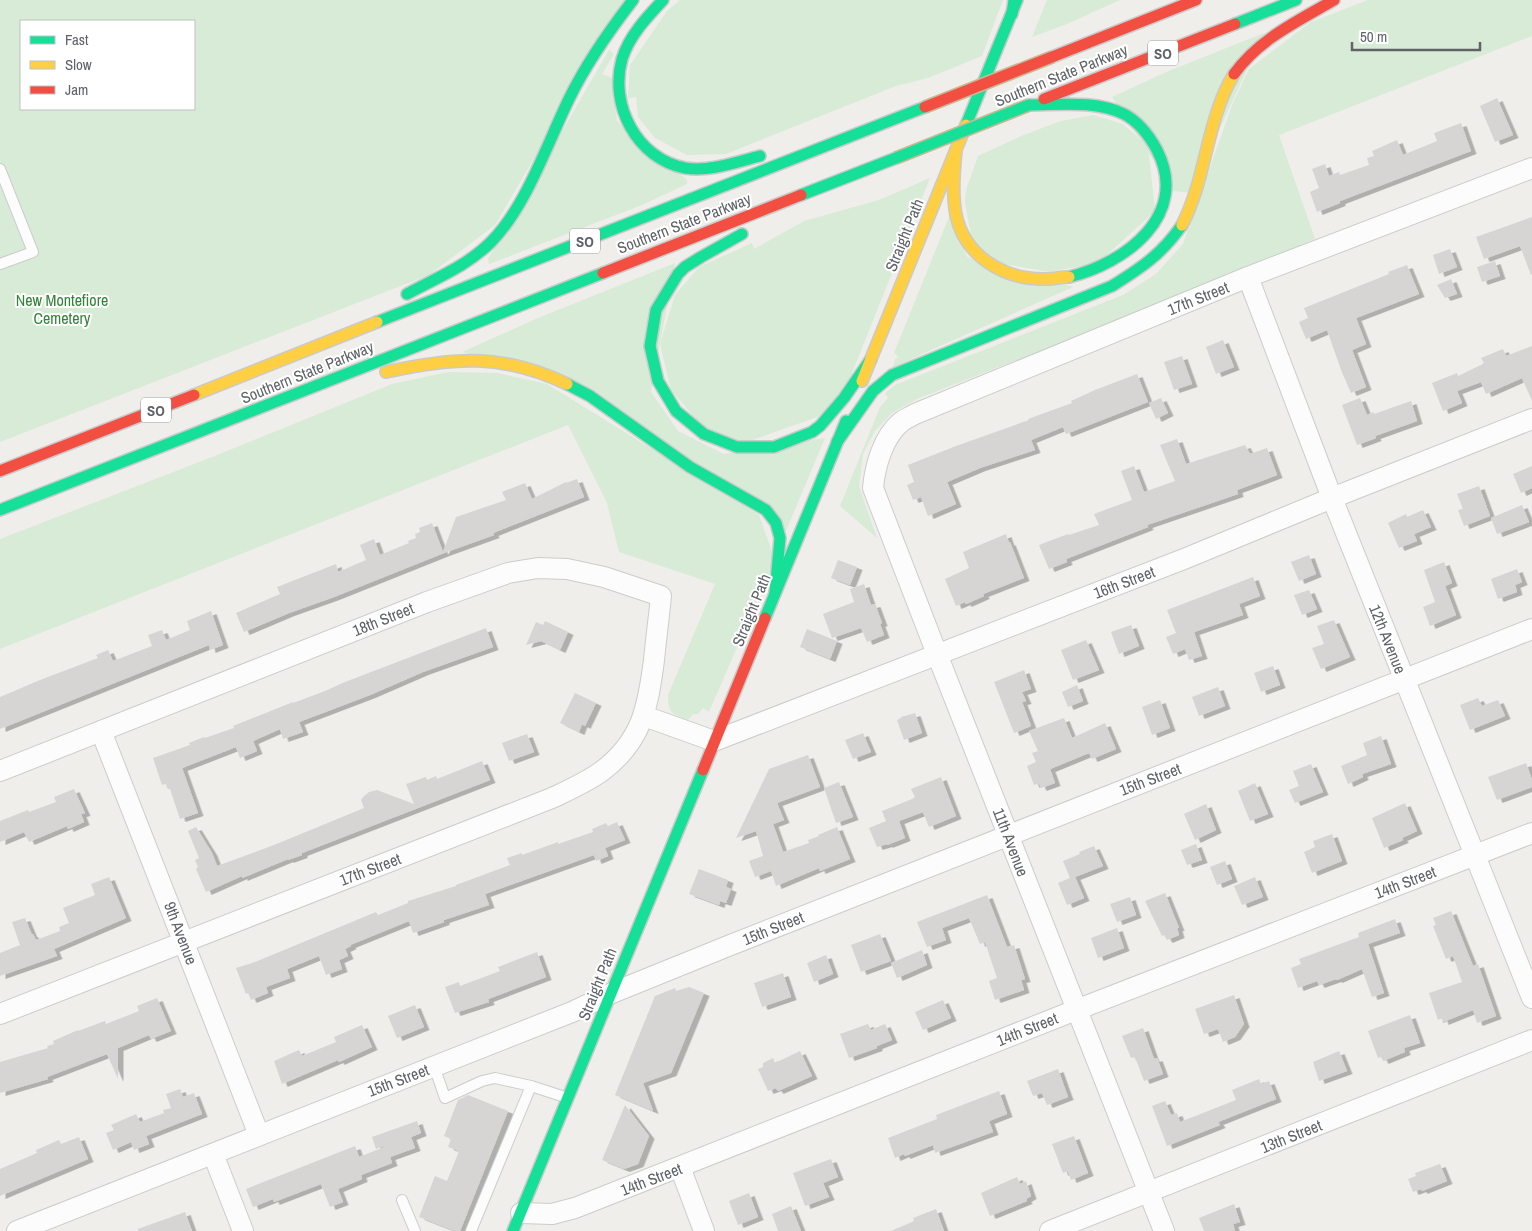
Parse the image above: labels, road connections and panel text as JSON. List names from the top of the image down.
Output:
{
  "streets": {
    "main road": ["SO", "Southern State Parkway", "Straight Path"],
    "street": [
      "17th Street",
      "16th Street",
      "18th Street",
      "12th Avenue",
      "15th Street",
      "11th Avenue",
      "14th Street",
      "9th Avenue",
      "13th Street"
    ]
  },
  "crossings": [
    ["Straight Path", "16th Street"],
    ["Straight Path", "15th Street"],
    ["Straight Path", "14th Street"],
    ["17th Street", "18th Street"],
    ["17th Street", "12th Avenue"],
    ["17th Street", "11th Avenue"],
    ["17th Street", "9th Avenue"],
    ["16th Street", "12th Avenue"],
    ["16th Street", "11th Avenue"],
    ["18th Street", "9th Avenue"],
    ["12th Avenue", "15th Street"],
    ["12th Avenue", "14th Street"],
    ["15th Street", "11th Avenue"],
    ["15th Street", "9th Avenue"],
    ["11th Avenue", "14th Street"],
    ["11th Avenue", "13th Street"]
  ],
  "parks": ["New Montefiore Cemetery"],
  "legend": ["Fast", "Slow", "Jam"],
  "scale_bar": "50 m"
}
